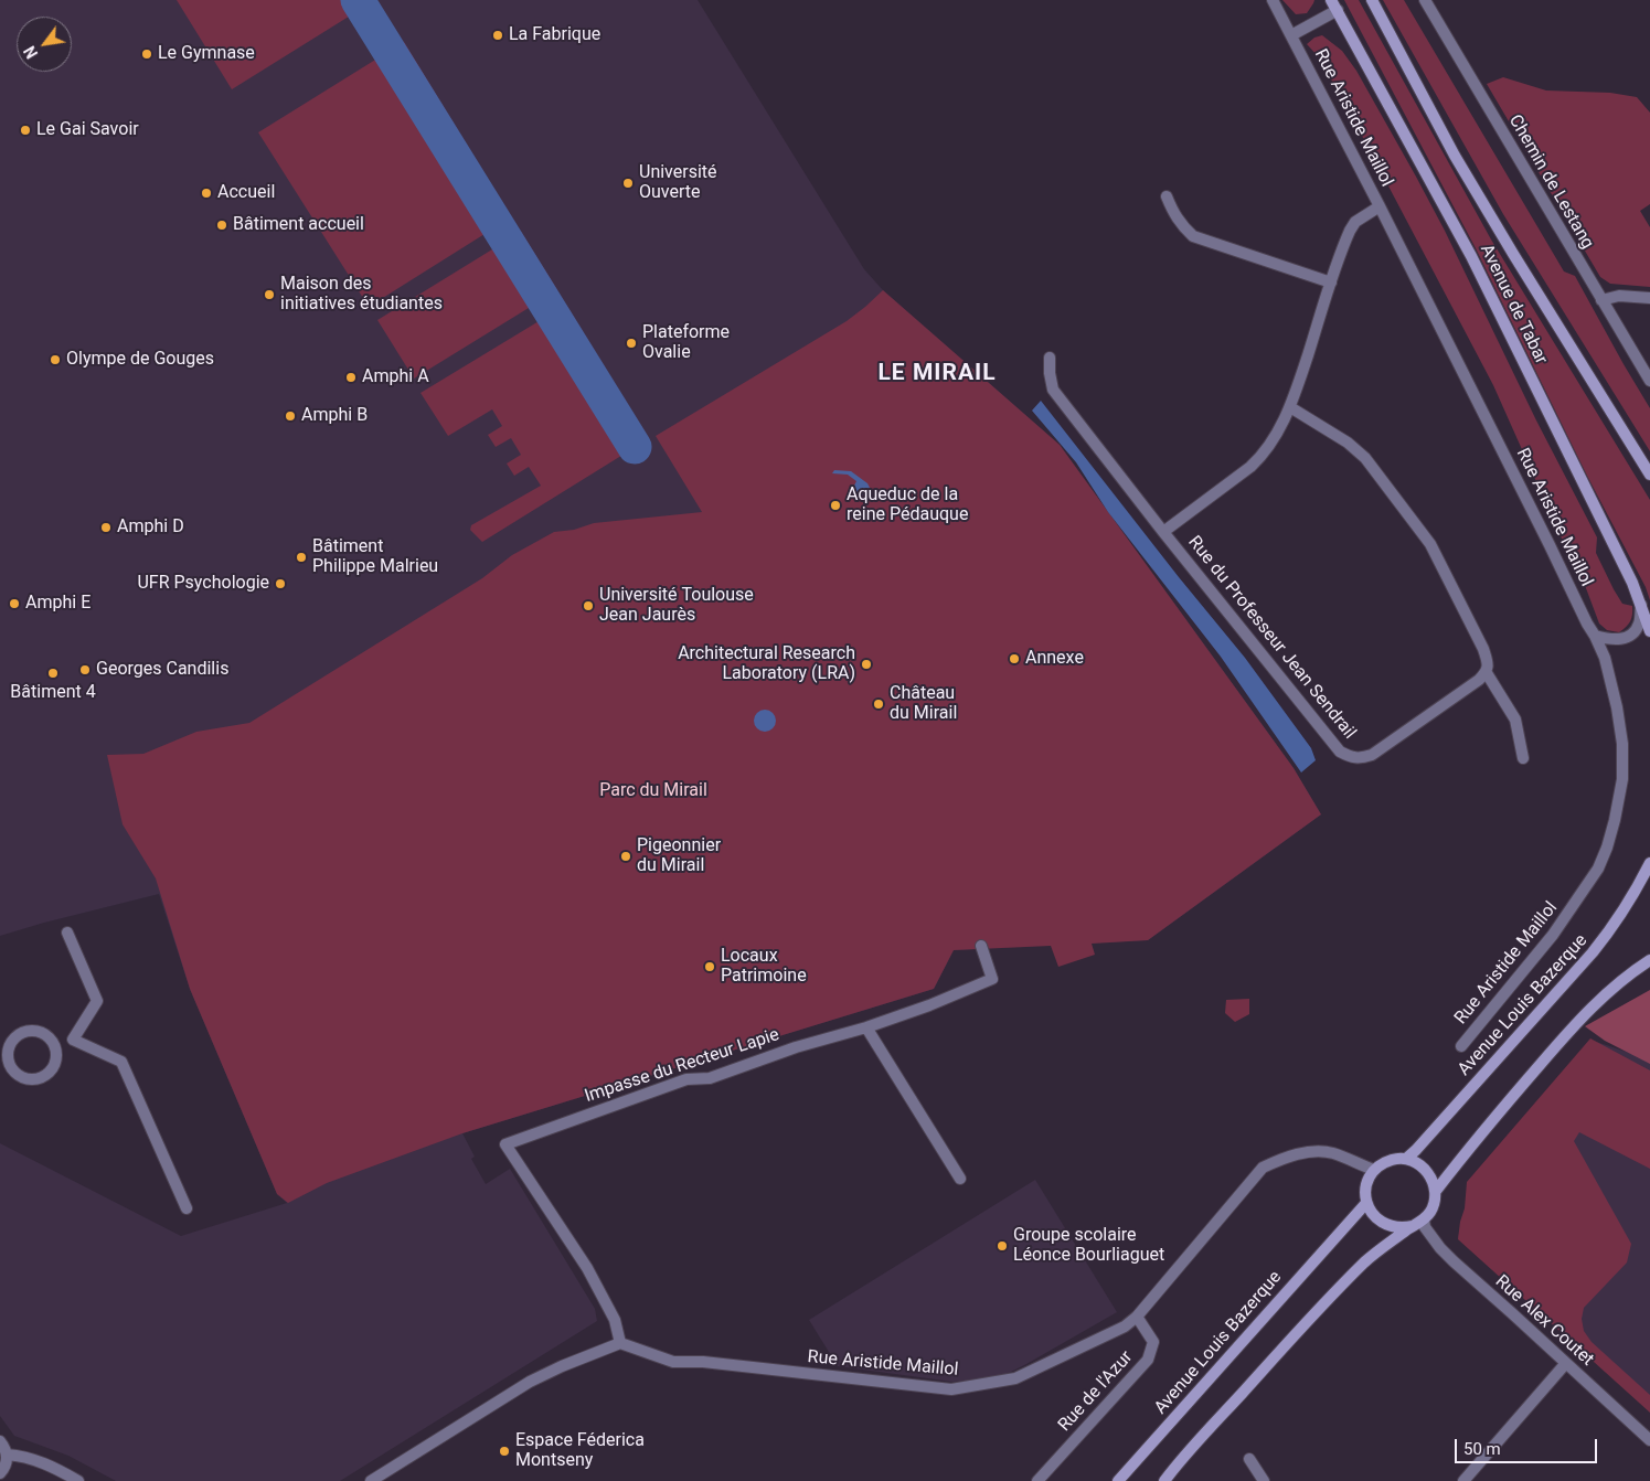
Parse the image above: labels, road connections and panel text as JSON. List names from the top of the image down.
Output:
{
  "streets": {
    "main road": ["Avenue de Tabar", "Avenue Louis Bazerque"],
    "street": [
      "Rue Aristide Maillol",
      "Chemin de Lestang",
      "Rue du Professeur Jean Sendrail",
      "Impasse du Recteur Lapie",
      "Rue Alex Coutet",
      "Rue de l'Azur"
    ]
  },
  "crossings": [
    ["Rue Aristide Maillol", "Avenue Louis Bazerque"],
    ["Rue Aristide Maillol", "Impasse du Recteur Lapie"],
    ["Rue Aristide Maillol", "Rue Alex Coutet"],
    ["Rue Aristide Maillol", "Rue de l'Azur"],
    ["Avenue Louis Bazerque", "Rue Alex Coutet"]
  ],
  "districts": ["LE MIRAIL"],
  "parks": ["Parc du Mirail"],
  "places": [
    "La Fabrique",
    "Le Gymnase",
    "Le Gai Savoir",
    "Université Ouverte",
    "Accueil",
    "Bâtiment accueil",
    "Maison des initiatives étudiantes",
    "Plateforme Ovalie",
    "Olympe de Gouges",
    "Amphi A",
    "Amphi B",
    "Aqueduc de la reine Pédauque",
    "Amphi D",
    "Bâtiment Philippe Malrieu",
    "UFR Psychologie",
    "Amphi E",
    "Université Toulouse Jean Jaurès",
    "Annexe",
    "Architectural Research Laboratory (LRA)",
    "Georges Candilis",
    "Bâtiment 4",
    "Château du Mirail",
    "Pigeonnier du Mirail",
    "Locaux Patrimoine",
    "Groupe scolaire Léonce Bourliaguet",
    "Espace Féderica Montseny"
  ],
  "scale_bar": "50 m",
  "north": "bottom left"
}
